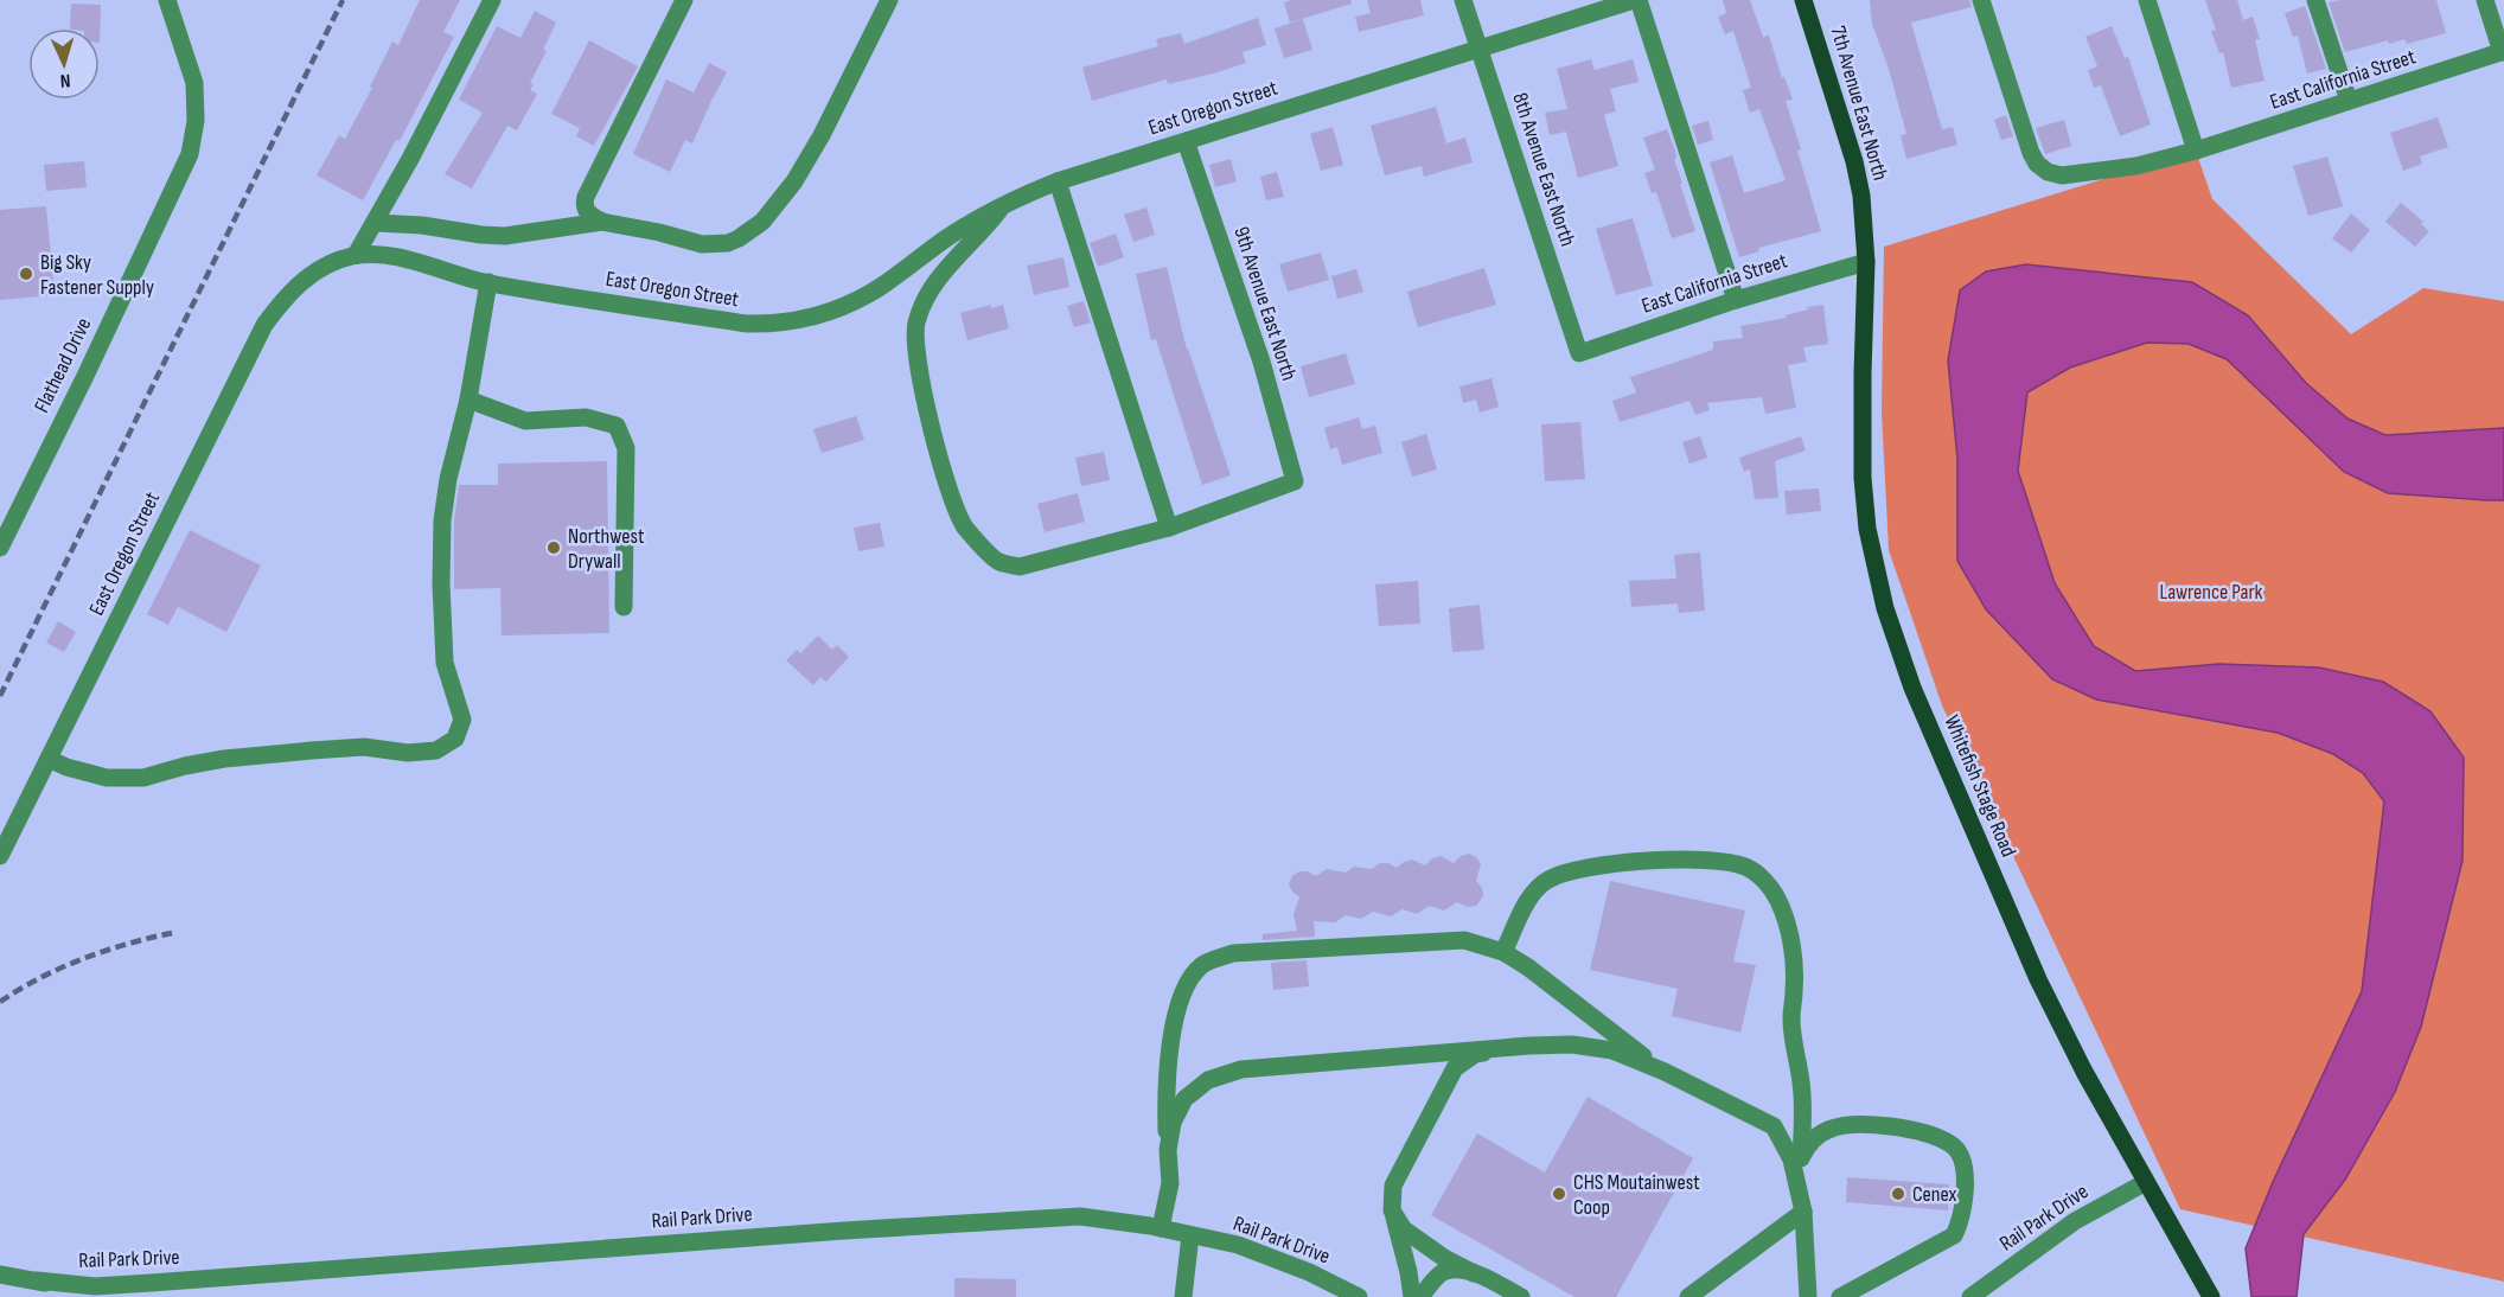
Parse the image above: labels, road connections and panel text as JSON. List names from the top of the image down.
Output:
{
  "streets": {
    "main road": ["7th Avenue East North", "Whitefish Stage Road"],
    "street": [
      "East California Street",
      "East Oregon Street",
      "8th Avenue East North",
      "9th Avenue East North",
      "Flathead Drive",
      "Rail Park Drive"
    ]
  },
  "crossings": [
    ["East California Street", "7th Avenue East North"],
    ["East California Street", "8th Avenue East North"],
    ["East California Street", "Whitefish Stage Road"],
    ["7th Avenue East North", "Whitefish Stage Road"],
    ["East Oregon Street", "8th Avenue East North"],
    ["East Oregon Street", "9th Avenue East North"],
    ["Whitefish Stage Road", "Rail Park Drive"]
  ],
  "parks": ["Lawrence Park"],
  "places": [
    "Big Sky Fastener Supply",
    "Northwest Drywall",
    "CHS Moutainwest Coop",
    "Cenex"
  ],
  "north": "bottom"
}
